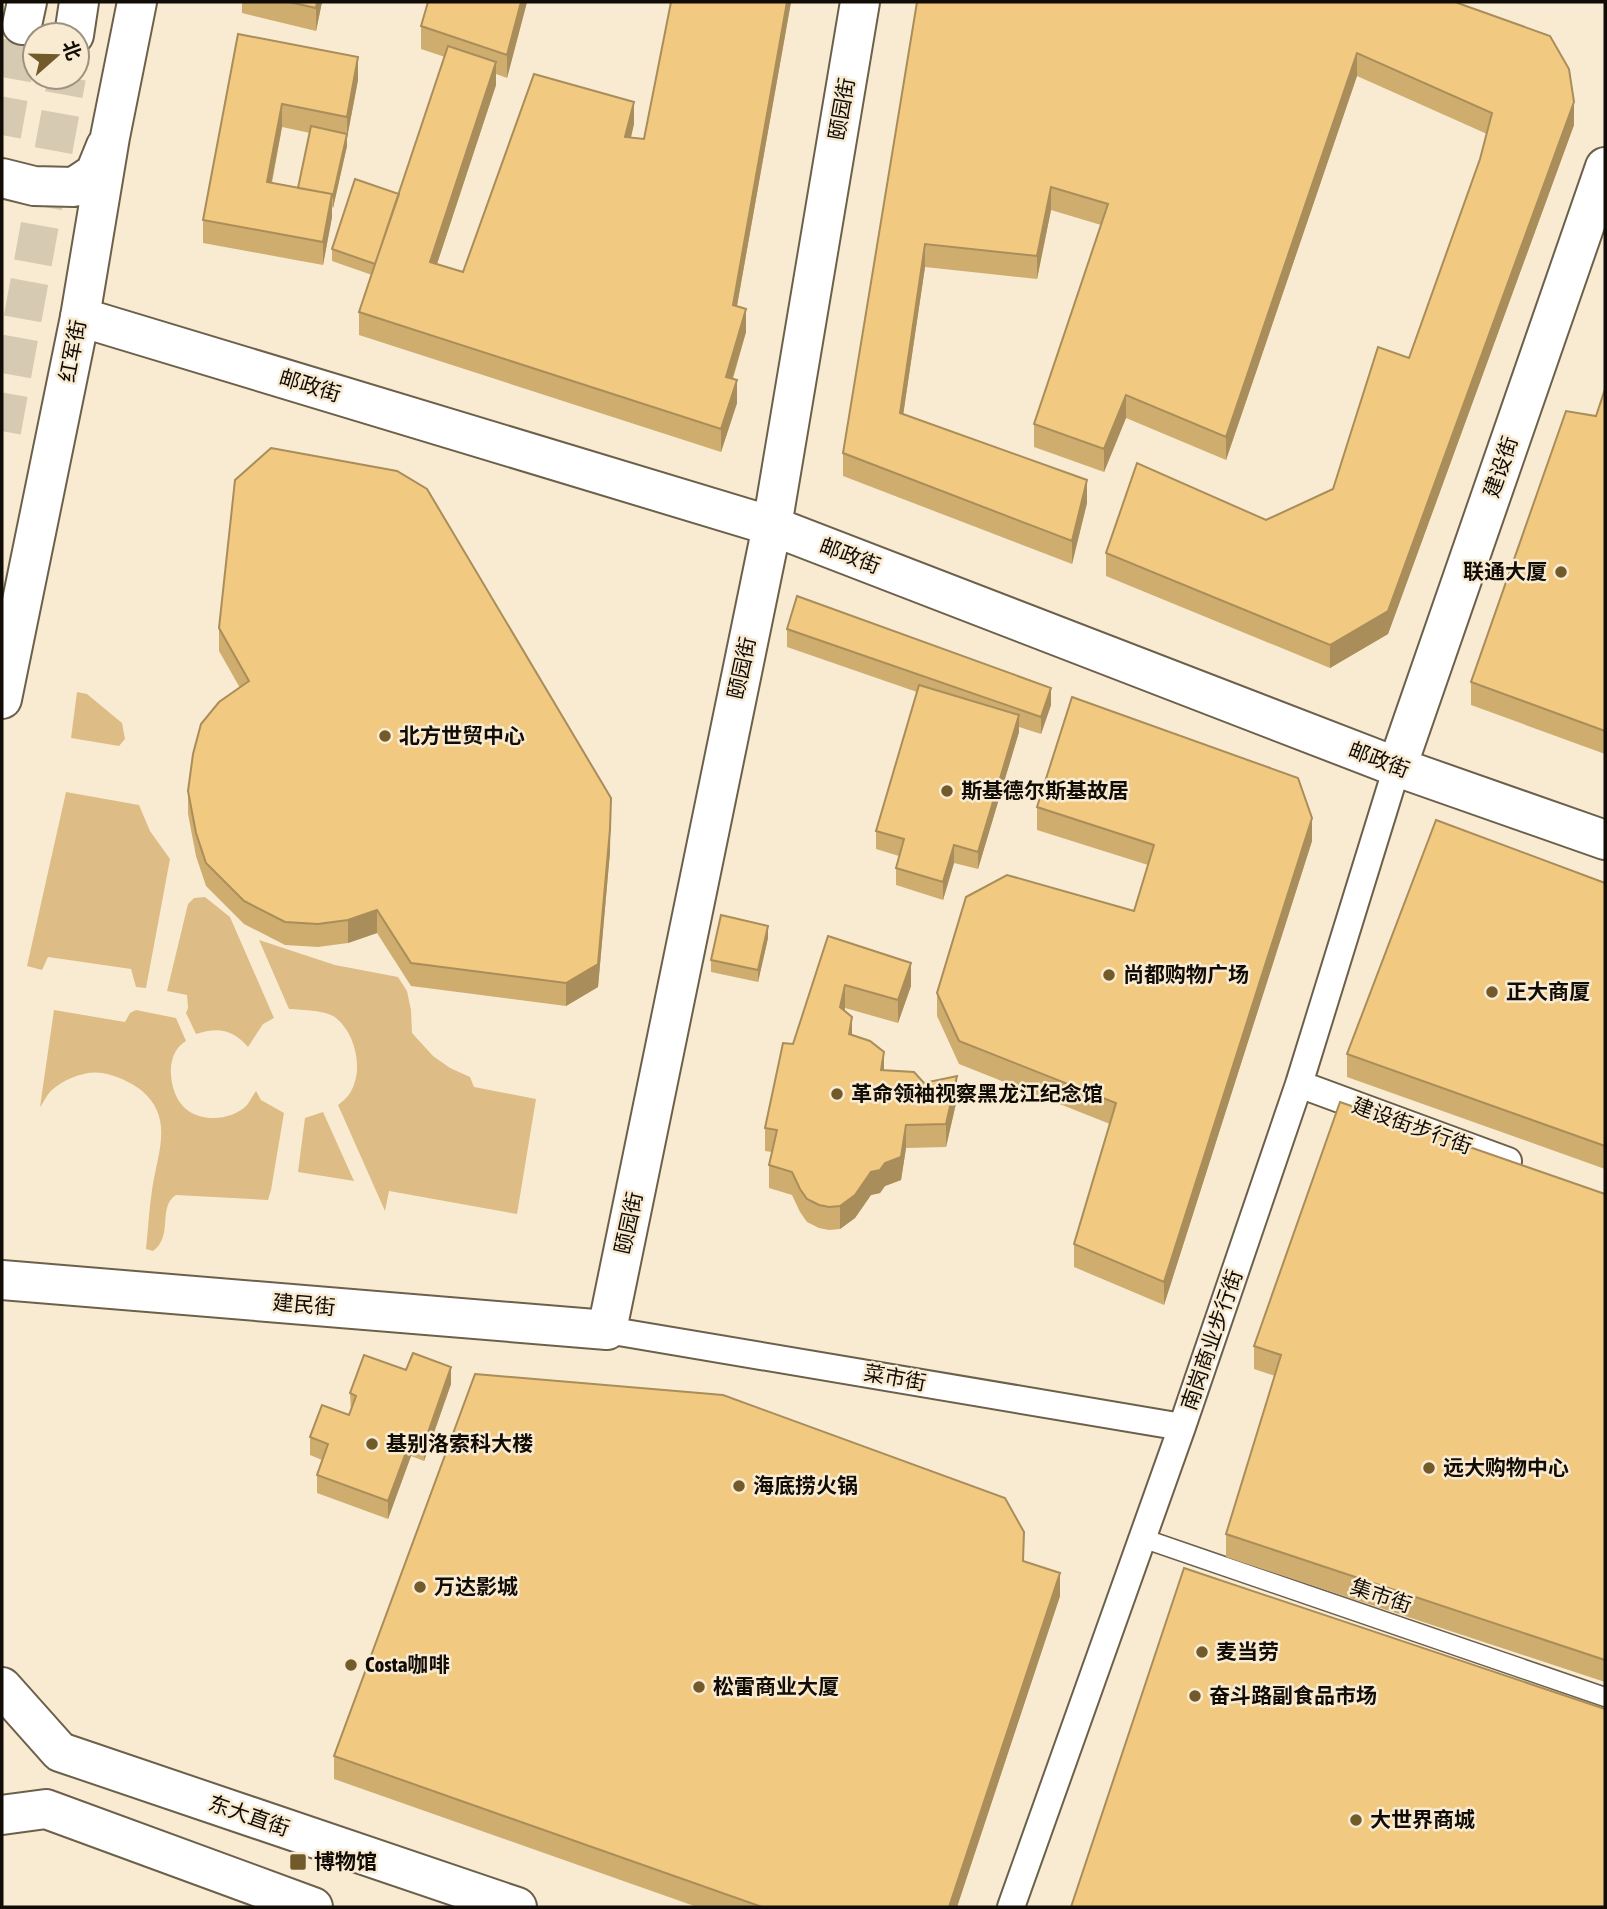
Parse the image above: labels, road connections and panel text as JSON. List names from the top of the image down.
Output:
{
  "streets": {
    "street": [
      "颐园街",
      "红军街",
      "邮政街",
      "建设街",
      "建设街步行街",
      "建民街",
      "南岗商业步行街",
      "菜市街",
      "东大直街"
    ],
    "lane": ["集市街"]
  },
  "crossings": [
    ["颐园街", "邮政街"],
    ["颐园街", "建民街"],
    ["颐园街", "菜市街"],
    ["红军街", "邮政街"],
    ["邮政街", "建设街"],
    ["邮政街", "南岗商业步行街"],
    ["建设街", "南岗商业步行街"],
    ["建设街步行街", "南岗商业步行街"],
    ["建民街", "菜市街"],
    ["南岗商业步行街", "菜市街"],
    ["南岗商业步行街", "集市街"]
  ],
  "places": {
    "other": [
      "联通大厦",
      "北方世贸中心",
      "斯基德尔斯基故居",
      "尚都购物广场",
      "正大商厦",
      "革命领袖视察黑龙江纪念馆",
      "基别洛索科大楼",
      "远大购物中心",
      "海底捞火锅",
      "万达影城",
      "麦当劳",
      "Costa咖啡",
      "松雷商业大厦",
      "奋斗路副食品市场",
      "大世界商城"
    ],
    "transit": ["博物馆"]
  },
  "north": "right"
}
